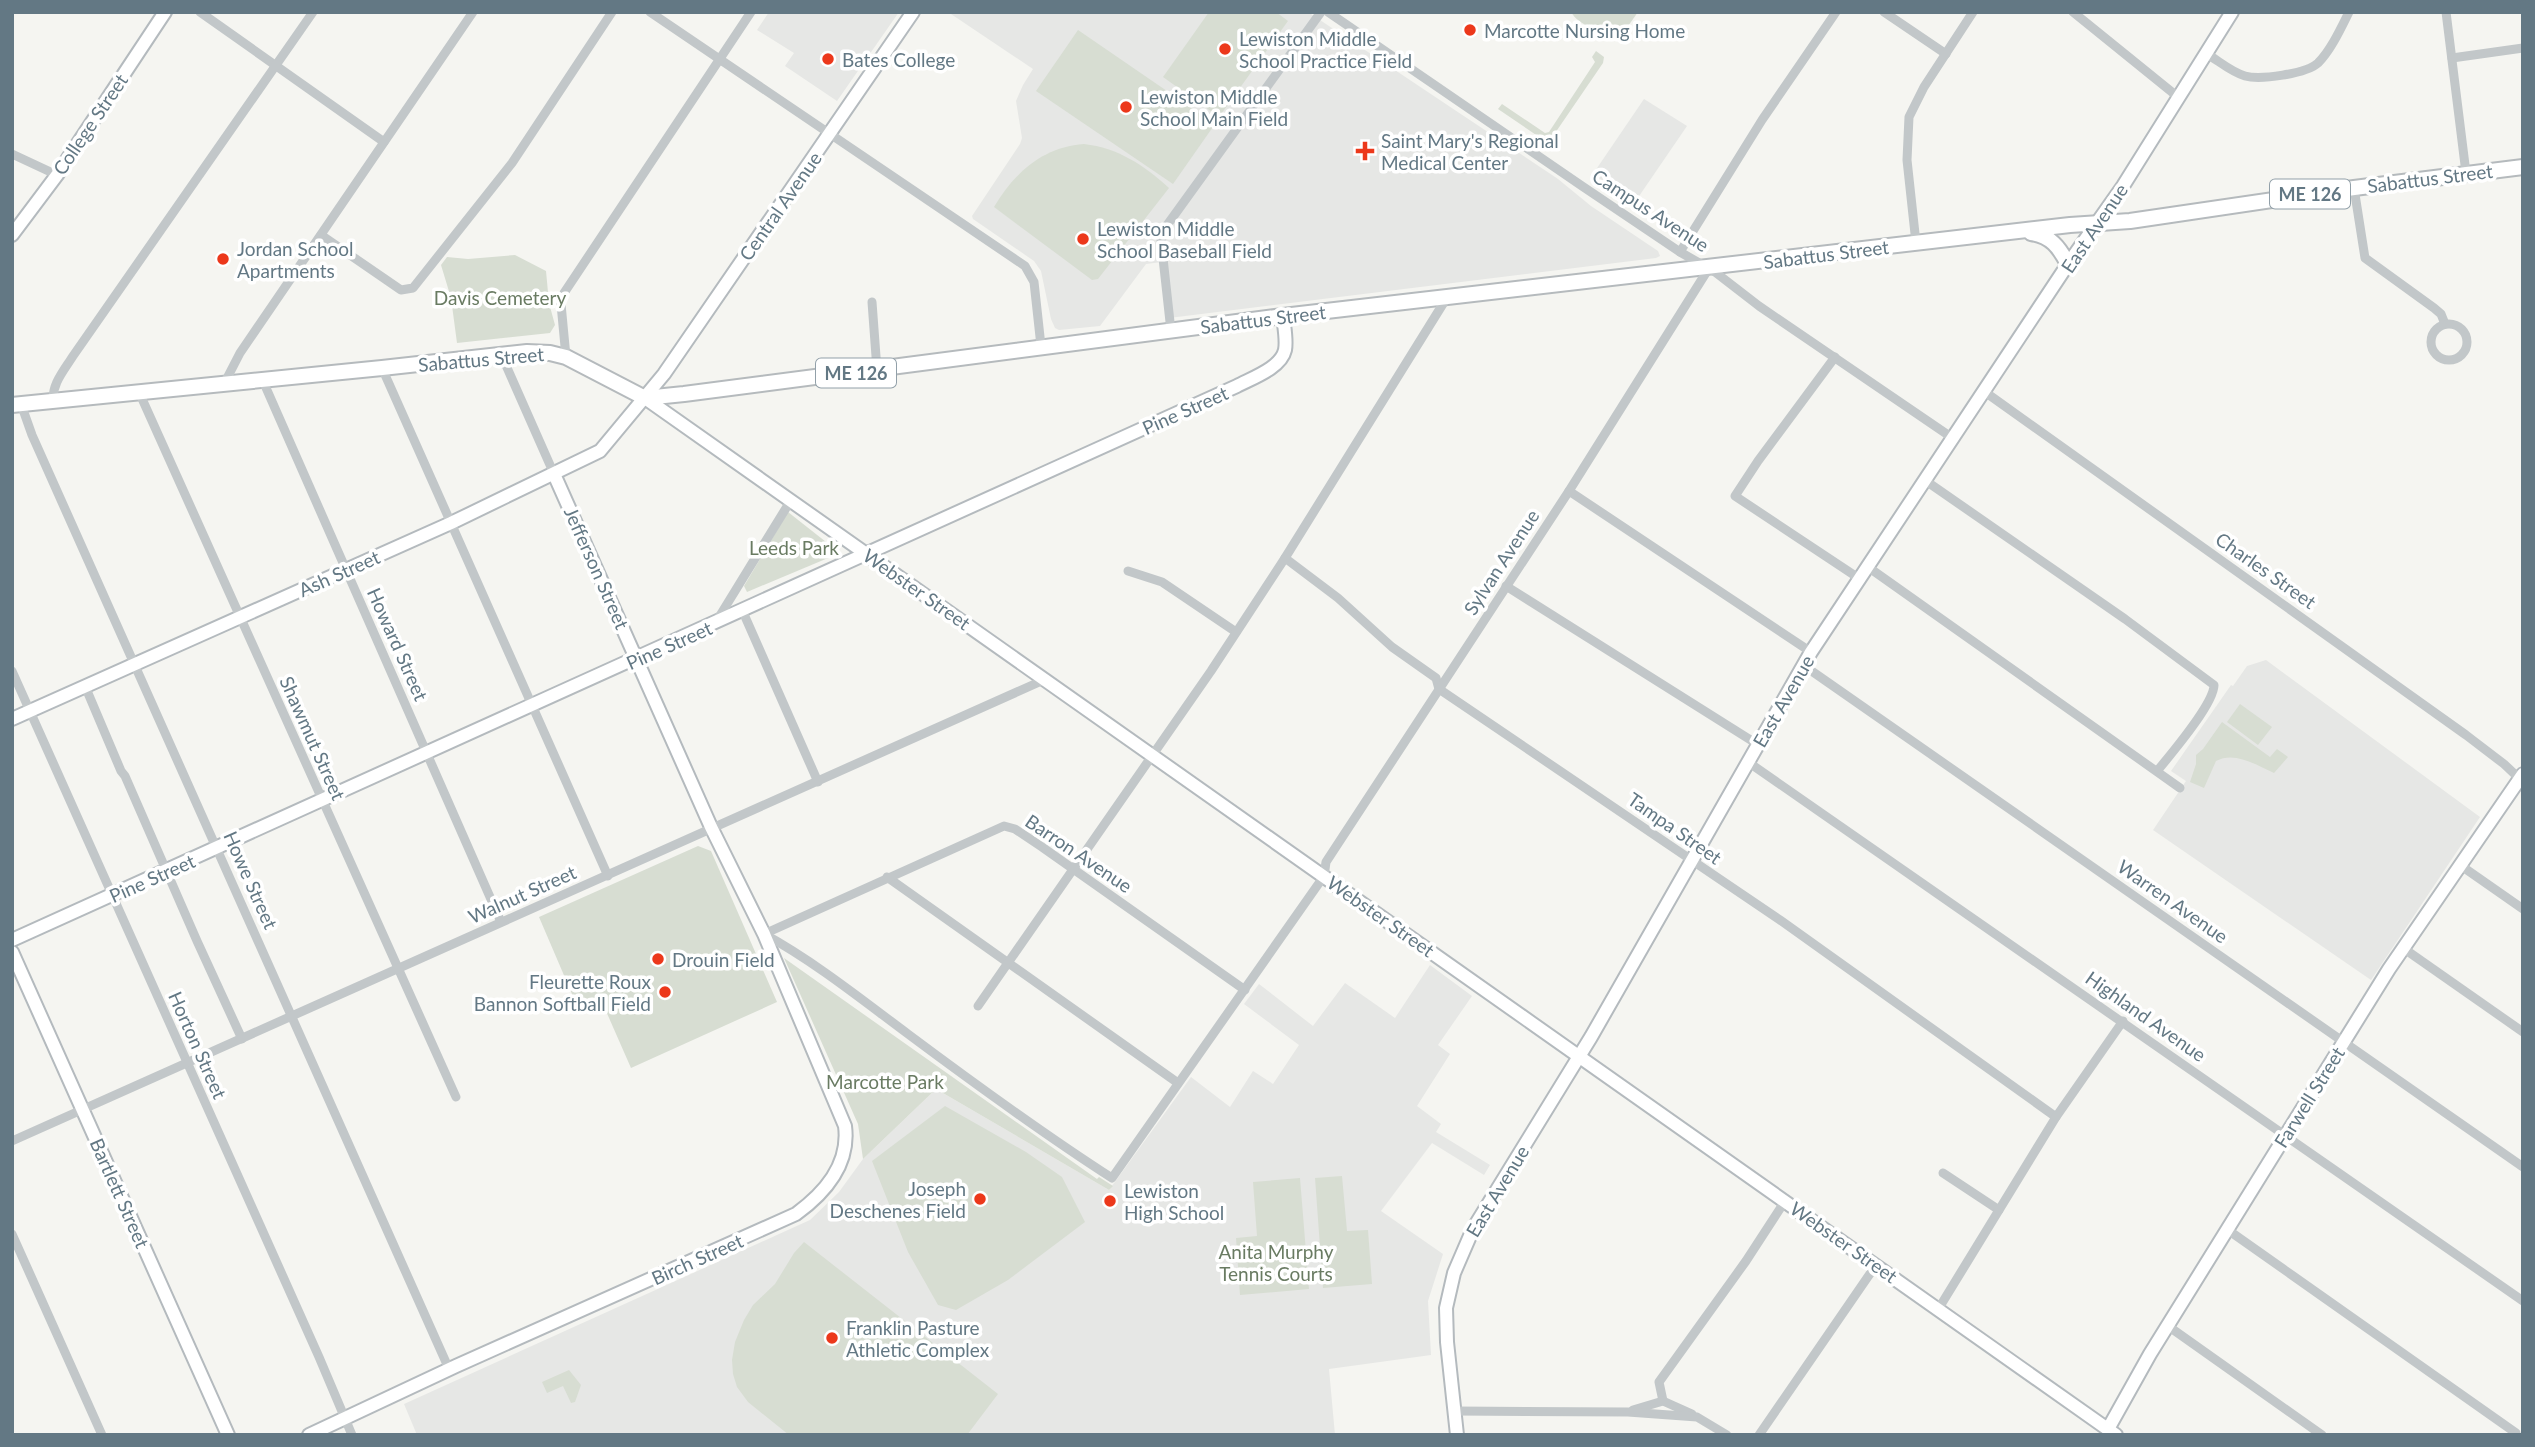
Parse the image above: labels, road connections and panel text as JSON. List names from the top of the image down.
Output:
{
  "streets": {
    "main road": [
      "College Street",
      "Sabattus Street",
      "ME 126",
      "Central Avenue",
      "East Avenue",
      "Pine Street",
      "Jefferson Street",
      "Ash Street",
      "Webster Street",
      "Farwell Street",
      "Bartlett Street",
      "Birch Street"
    ],
    "street": [
      "Campus Avenue",
      "Sylvan Avenue",
      "Charles Street",
      "Howard Street",
      "Shawmut Street",
      "Tampa Street",
      "Barron Avenue",
      "Howe Street",
      "Walnut Street",
      "Warren Avenue",
      "Highland Avenue",
      "Horton Street"
    ]
  },
  "crossings": [
    ["Sabattus Street", "Central Avenue"],
    ["Sabattus Street", "Campus Avenue"],
    ["Sabattus Street", "East Avenue"],
    ["Sabattus Street", "Pine Street"],
    ["Sabattus Street", "Sylvan Avenue"],
    ["Sabattus Street", "Jefferson Street"],
    ["Sabattus Street", "Ash Street"],
    ["Sabattus Street", "Webster Street"],
    ["Sabattus Street", "Howard Street"],
    ["Sabattus Street", "Shawmut Street"],
    ["Sabattus Street", "Howe Street"],
    ["Central Avenue", "Ash Street"],
    ["Central Avenue", "Webster Street"],
    ["Campus Avenue", "East Avenue"],
    ["Campus Avenue", "Sylvan Avenue"],
    ["East Avenue", "Charles Street"],
    ["East Avenue", "Webster Street"],
    ["East Avenue", "Tampa Street"],
    ["East Avenue", "Warren Avenue"],
    ["East Avenue", "Highland Avenue"],
    ["Pine Street", "Jefferson Street"],
    ["Pine Street", "Webster Street"],
    ["Pine Street", "Howard Street"],
    ["Pine Street", "Shawmut Street"],
    ["Pine Street", "Howe Street"],
    ["Pine Street", "Horton Street"],
    ["Sylvan Avenue", "Jefferson Street"],
    ["Sylvan Avenue", "Webster Street"],
    ["Sylvan Avenue", "Tampa Street"],
    ["Sylvan Avenue", "Barron Avenue"],
    ["Sylvan Avenue", "Birch Street"],
    ["Jefferson Street", "Ash Street"],
    ["Jefferson Street", "Barron Avenue"],
    ["Jefferson Street", "Walnut Street"],
    ["Jefferson Street", "Birch Street"],
    ["Charles Street", "Farwell Street"],
    ["Ash Street", "Webster Street"],
    ["Ash Street", "Howard Street"],
    ["Ash Street", "Shawmut Street"],
    ["Ash Street", "Howe Street"],
    ["Ash Street", "Horton Street"],
    ["Webster Street", "Walnut Street"],
    ["Webster Street", "Farwell Street"],
    ["Howard Street", "Walnut Street"],
    ["Shawmut Street", "Walnut Street"],
    ["Barron Avenue", "Birch Street"],
    ["Howe Street", "Walnut Street"],
    ["Howe Street", "Birch Street"],
    ["Walnut Street", "Horton Street"],
    ["Walnut Street", "Bartlett Street"],
    ["Warren Avenue", "Farwell Street"],
    ["Highland Avenue", "Farwell Street"],
    ["Horton Street", "Birch Street"]
  ],
  "parks": [
    "Davis Cemetery",
    "Leeds Park",
    "Marcotte Park",
    "Anita Murphy Tennis Courts"
  ],
  "places": {
    "other": [
      "Marcotte Nursing Home",
      "Lewiston Middle School Practice Field",
      "Bates College",
      "Lewiston Middle School Main Field",
      "Lewiston Middle School Baseball Field",
      "Jordan School Apartments",
      "Drouin Field",
      "Fleurette Roux Bannon Softball Field",
      "Joseph Deschenes Field",
      "Lewiston High School",
      "Franklin Pasture Athletic Complex"
    ],
    "health": ["Saint Mary's Regional Medical Center"]
  }
}
